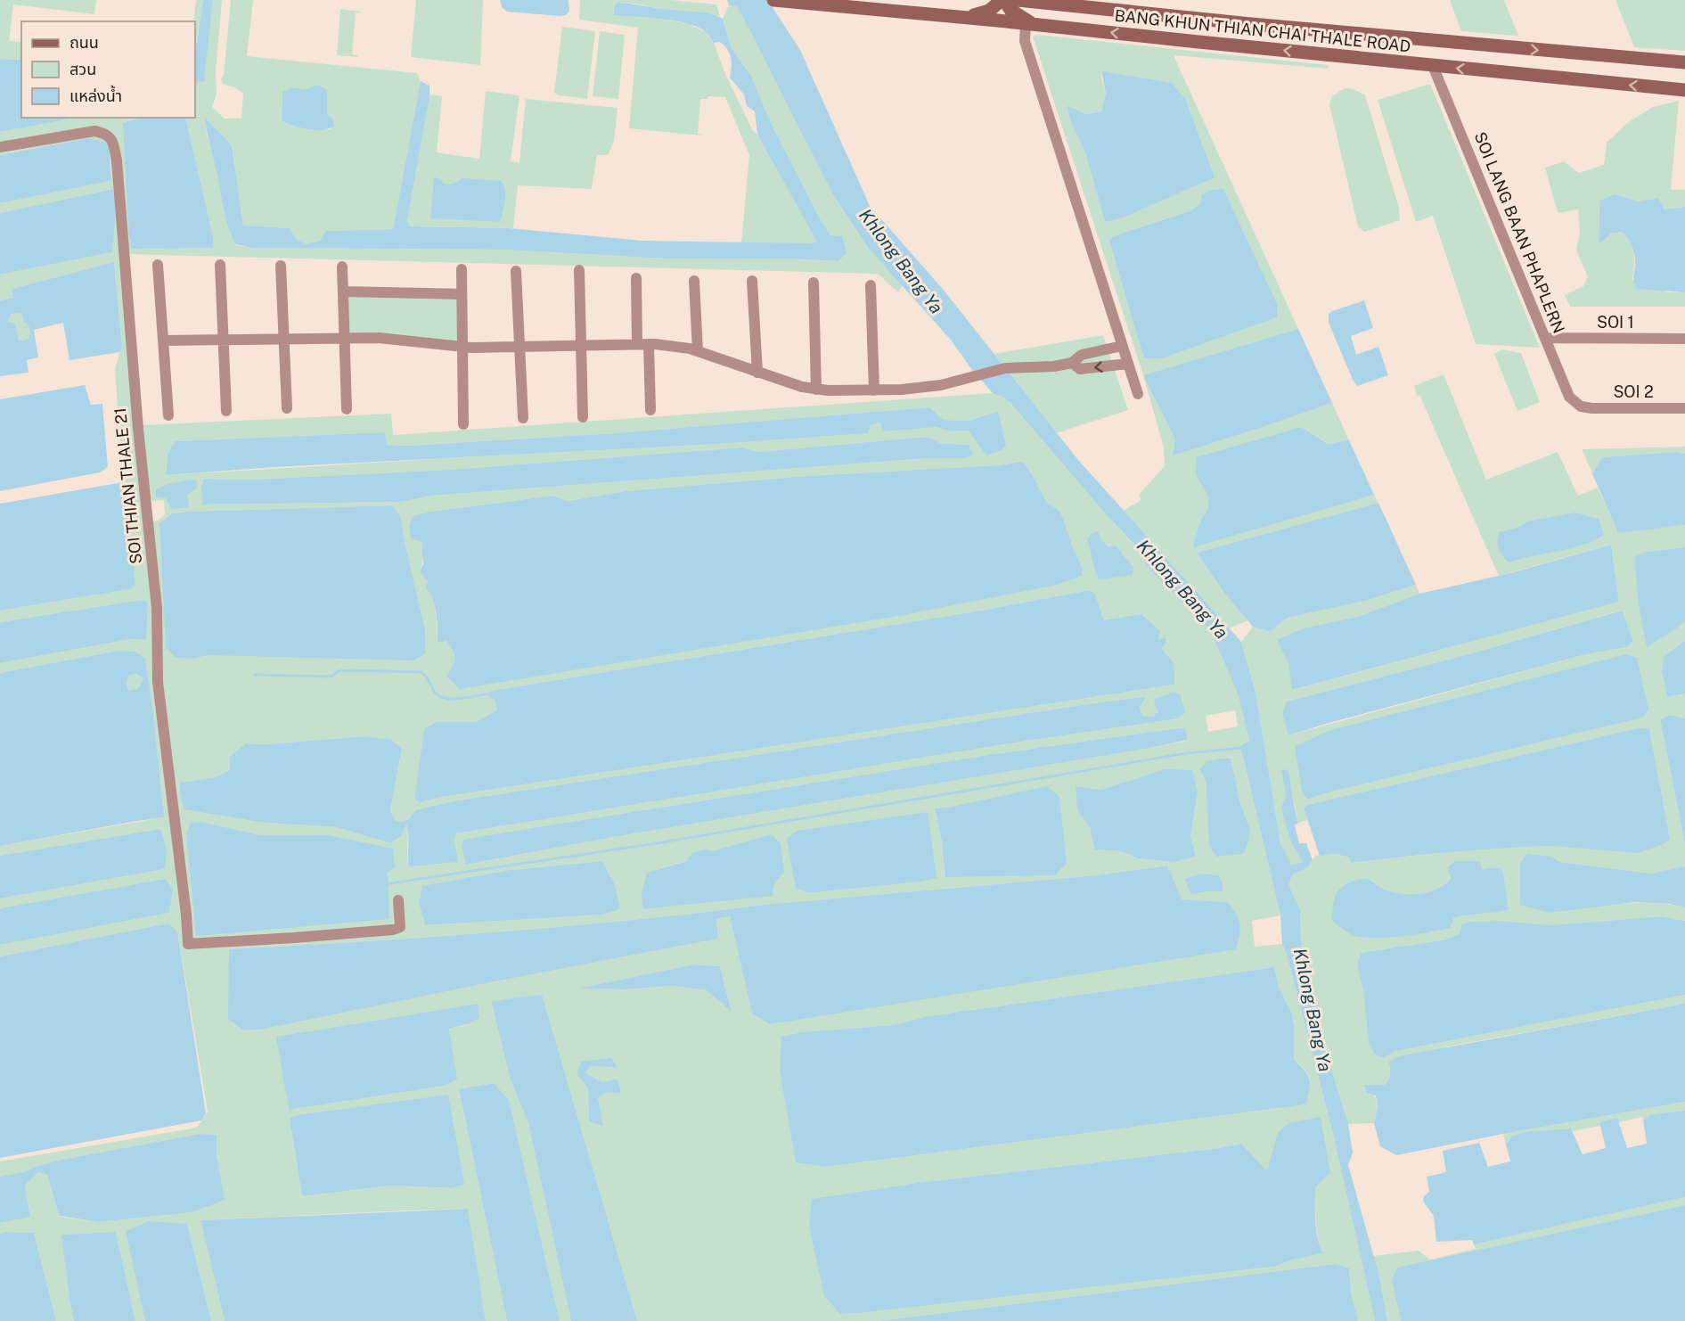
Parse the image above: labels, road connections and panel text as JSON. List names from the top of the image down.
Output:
{
  "streets": {
    "main road": ["BANG KHUN THIAN CHAI THALE ROAD"],
    "street": [
      "SOI LANG BAAN PHAPLERN",
      "SOI 1",
      "SOI 2",
      "SOI THIAN THALE 21"
    ]
  },
  "crossings": [
    ["BANG KHUN THIAN CHAI THALE ROAD", "SOI LANG BAAN PHAPLERN"],
    ["SOI LANG BAAN PHAPLERN", "SOI 1"],
    ["SOI LANG BAAN PHAPLERN", "SOI 2"]
  ],
  "water": ["Khlong Bang Ya"],
  "legend": ["ถนน", "สวน", "แหล่งน้ำ"]
}
